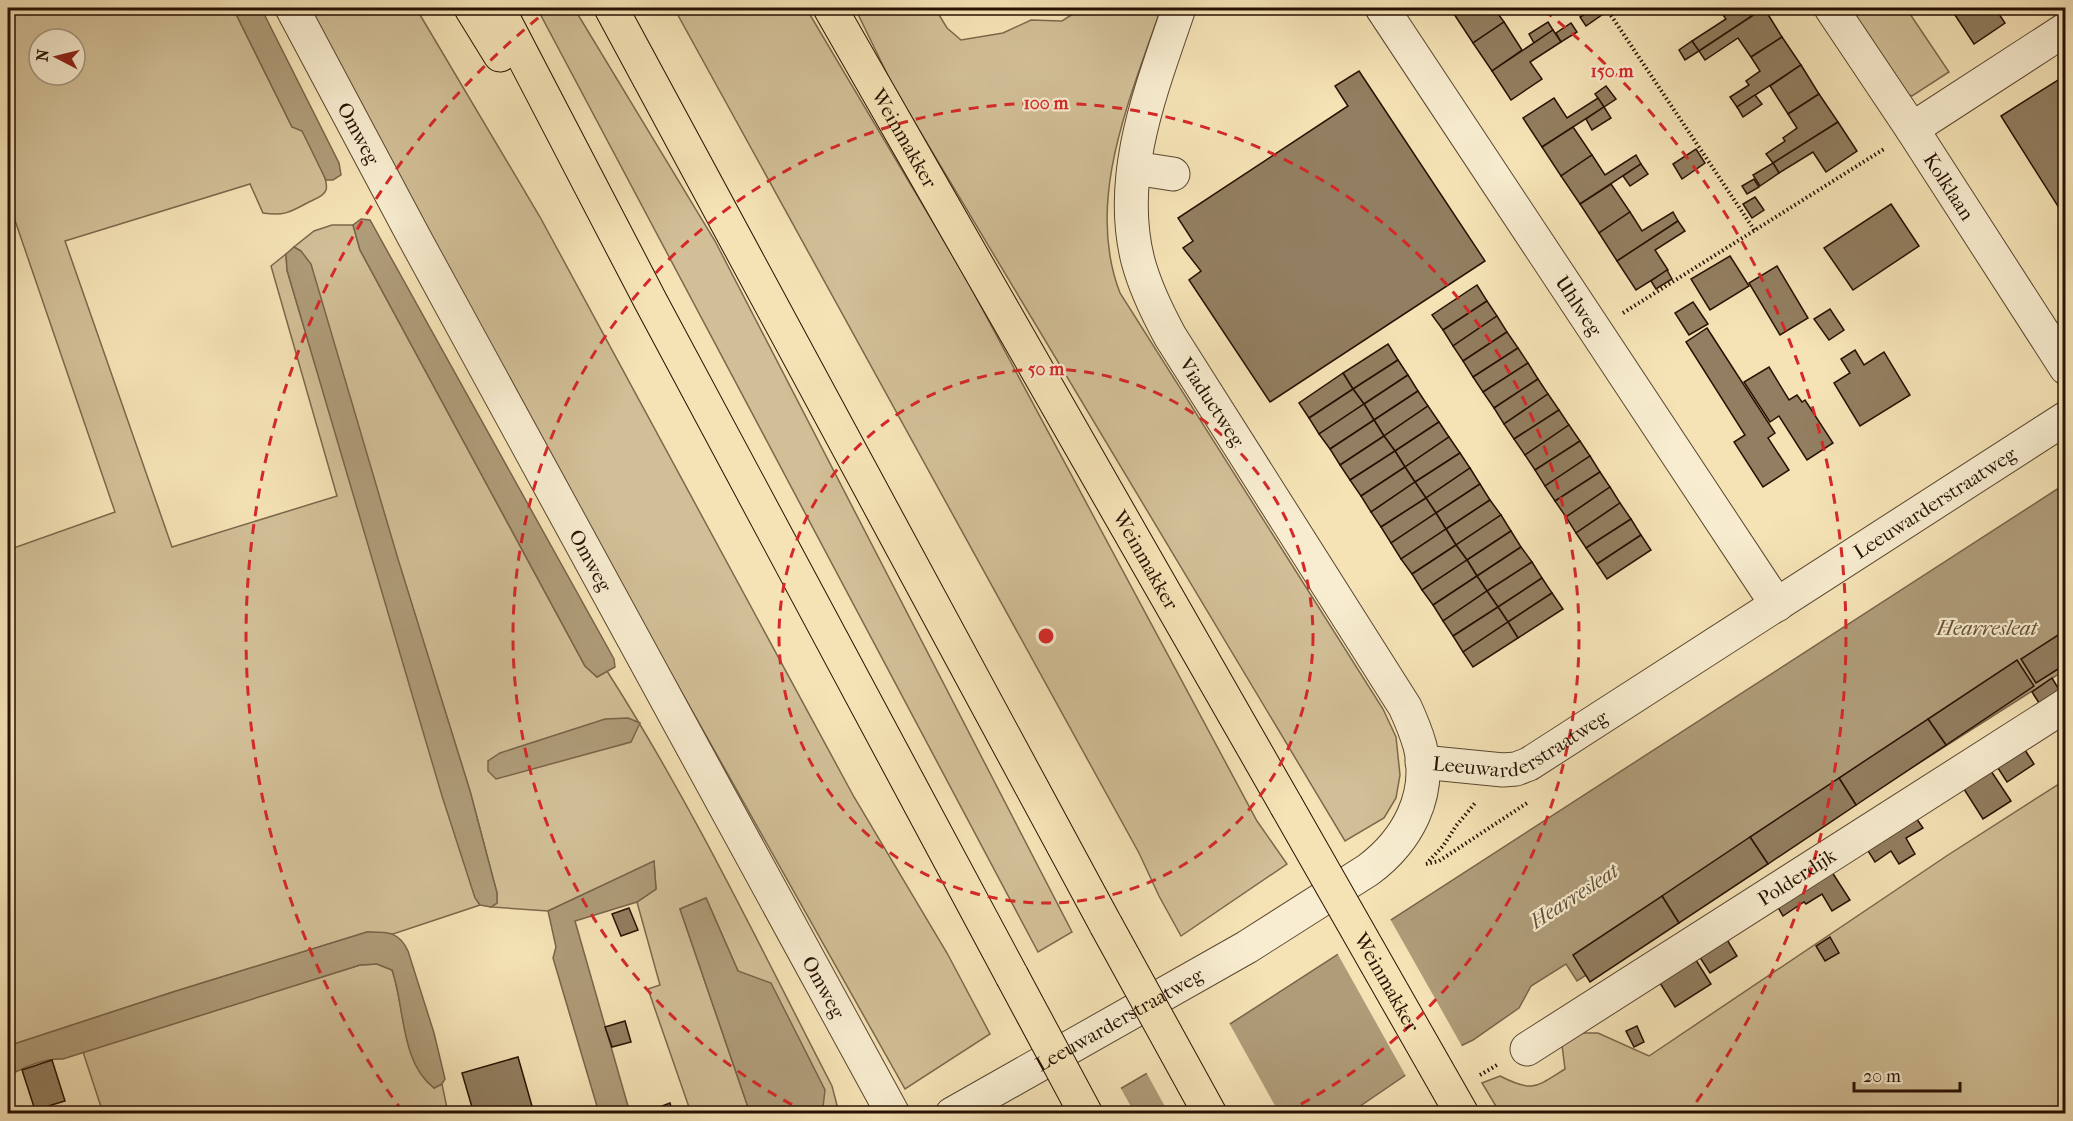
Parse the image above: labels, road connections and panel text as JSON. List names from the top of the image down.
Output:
{
  "streets": {
    "main road": ["Weinmakker"],
    "street": [
      "Omweg",
      "Kolklaan",
      "Uhlweg",
      "Viaductweg",
      "Leeuwarderstraatweg",
      "Polderdijk"
    ]
  },
  "crossings": [
    ["Uhlweg", "Leeuwarderstraatweg"],
    ["Viaductweg", "Leeuwarderstraatweg"]
  ],
  "water": ["Hearresleat"],
  "scale_bar": "20 m",
  "north": "left",
  "rings": ["150 m", "100 m", "50 m"]
}
